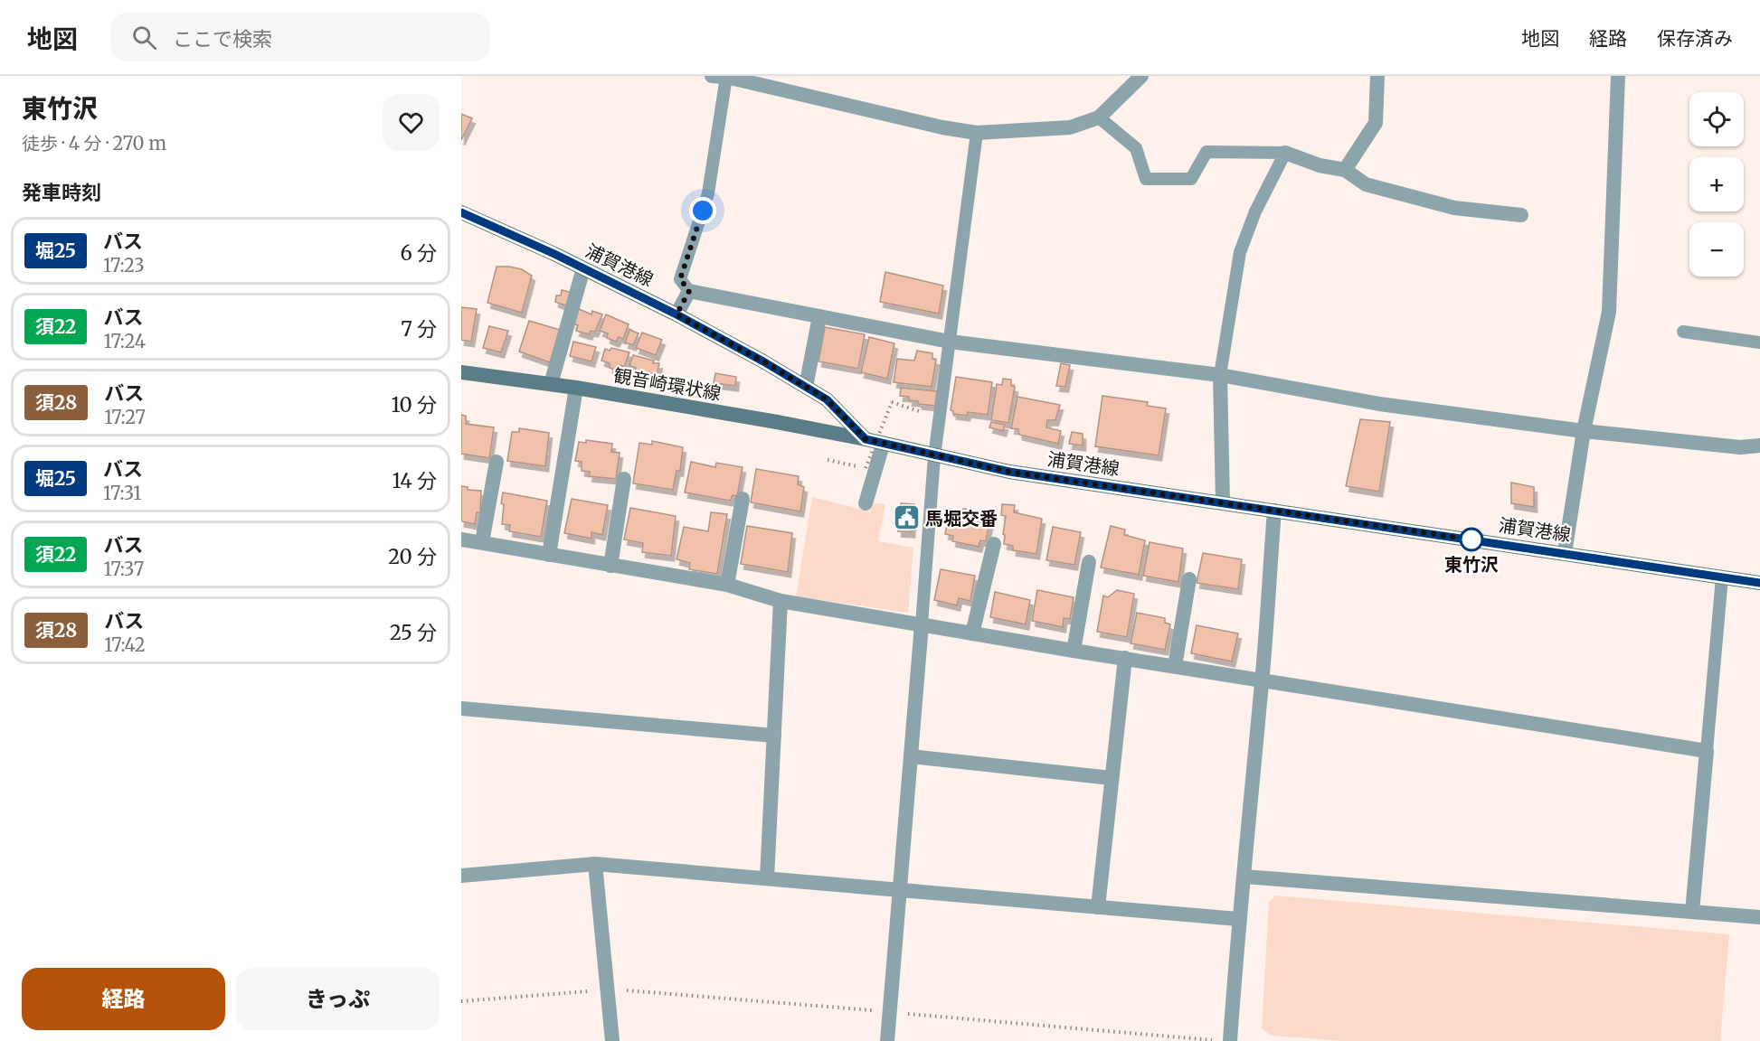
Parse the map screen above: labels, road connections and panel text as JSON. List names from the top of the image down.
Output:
{
  "streets": {
    "main road": ["浦賀港線", "観音崎環状線"]
  },
  "crossings": [
    ["浦賀港線", "観音崎環状線"]
  ],
  "places": {
    "public building": ["馬堀交番"],
    "other": ["東竹沢"]
  },
  "lines": ["bus line 堀25"],
  "page": {
    "header": "地図",
    "search": "ここで検索",
    "nav": ["地図", "経路", "保存済み"],
    "heading": [
      ["東竹沢", "徒歩 · 4 分 · 270 m"],
      "発車時刻"
    ],
    "map_buttons": ["+", "−"],
    "list": [
      {
        "mark": "堀25",
        "name": "バス",
        "note": "17:23",
        "value": "6 分"
      },
      {
        "mark": "須22",
        "name": "バス",
        "note": "17:24",
        "value": "7 分"
      },
      {
        "mark": "須28",
        "name": "バス",
        "note": "17:27",
        "value": "10 分"
      },
      {
        "mark": "堀25",
        "name": "バス",
        "note": "17:31",
        "value": "14 分"
      },
      {
        "mark": "須22",
        "name": "バス",
        "note": "17:37",
        "value": "20 分"
      },
      {
        "mark": "須28",
        "name": "バス",
        "note": "17:42",
        "value": "25 分"
      }
    ],
    "buttons": ["経路", "きっぷ"]
  }
}
